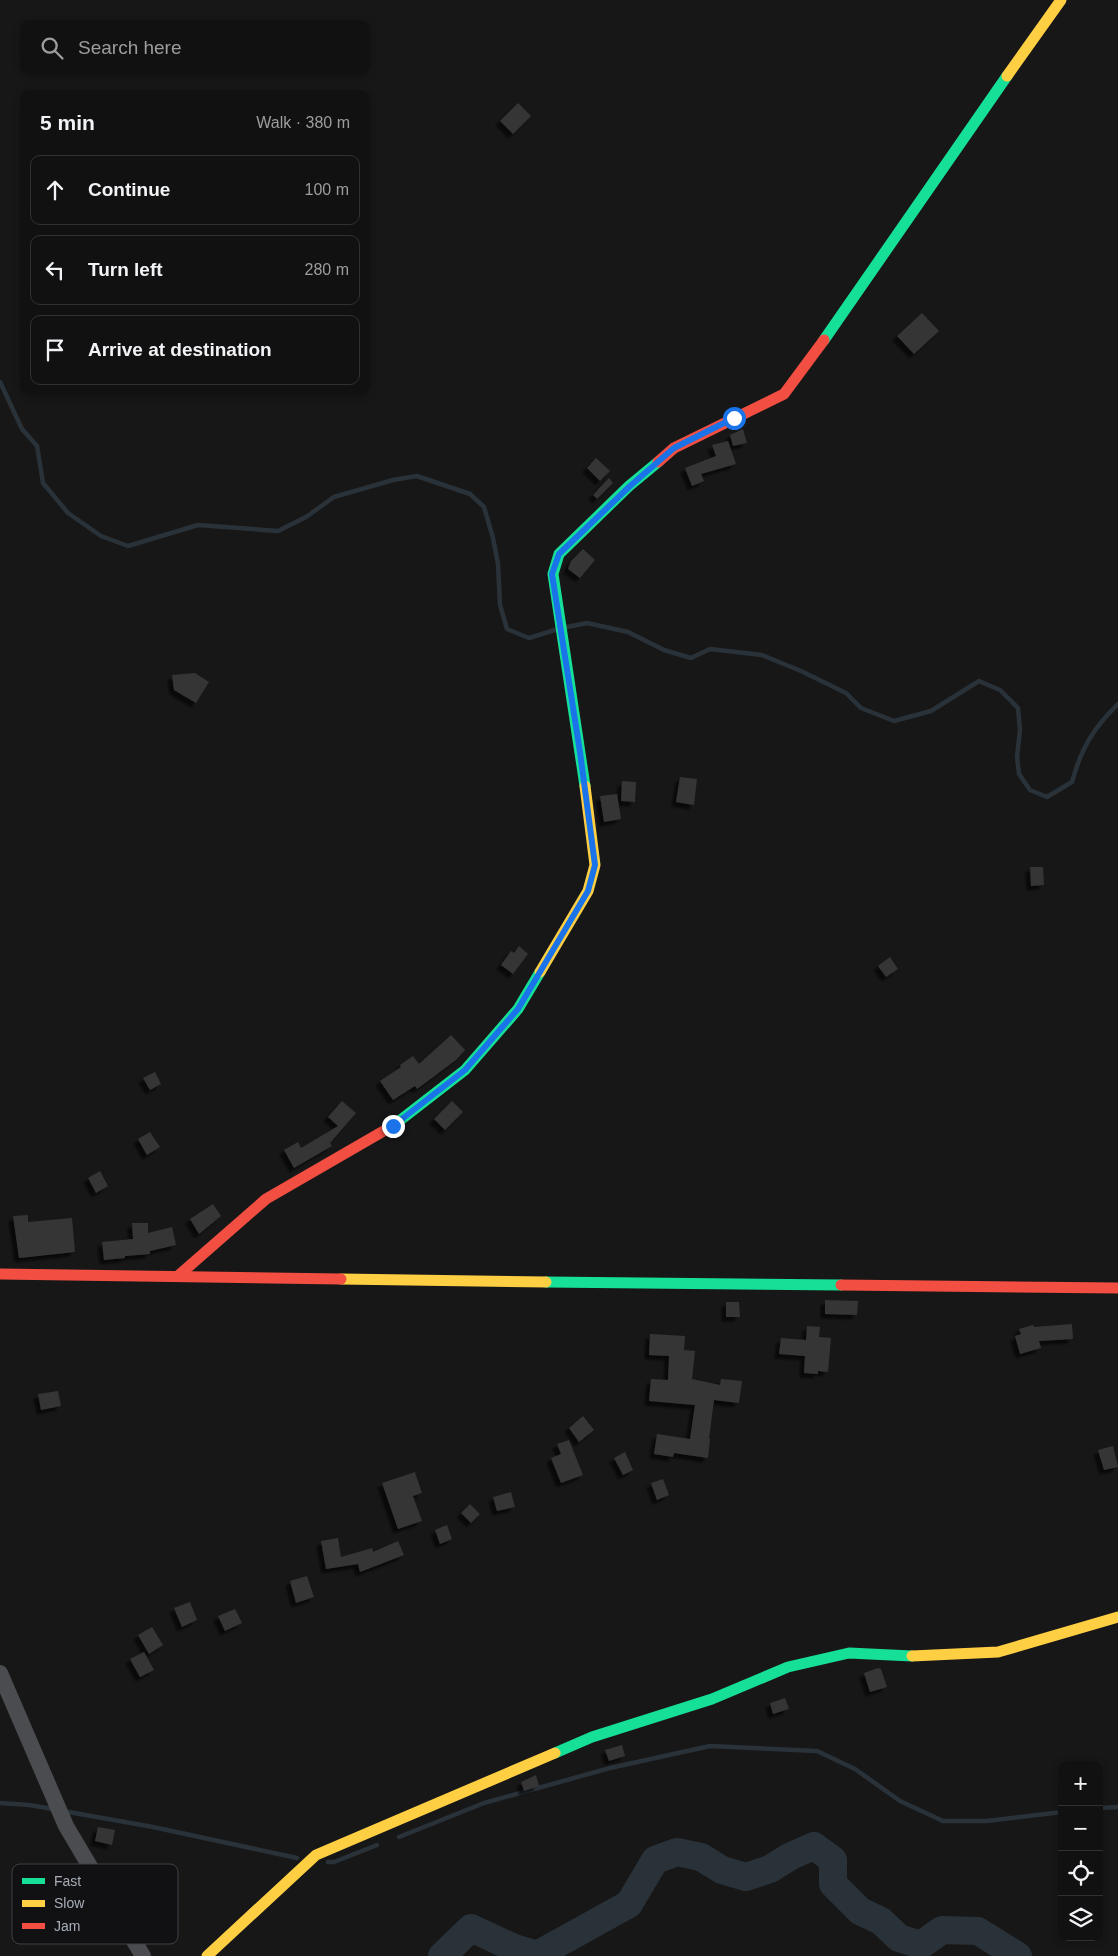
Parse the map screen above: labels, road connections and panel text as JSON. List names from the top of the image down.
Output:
{
  "legend": ["Fast", "Slow", "Jam"],
  "page": {
    "search": "Search here",
    "heading": ["5 min", "Walk · 380 m"],
    "list": [
      ["Continue", "100 m"],
      ["Turn left", "280 m"],
      "Arrive at destination"
    ],
    "map_buttons": ["+", "−"]
  }
}
